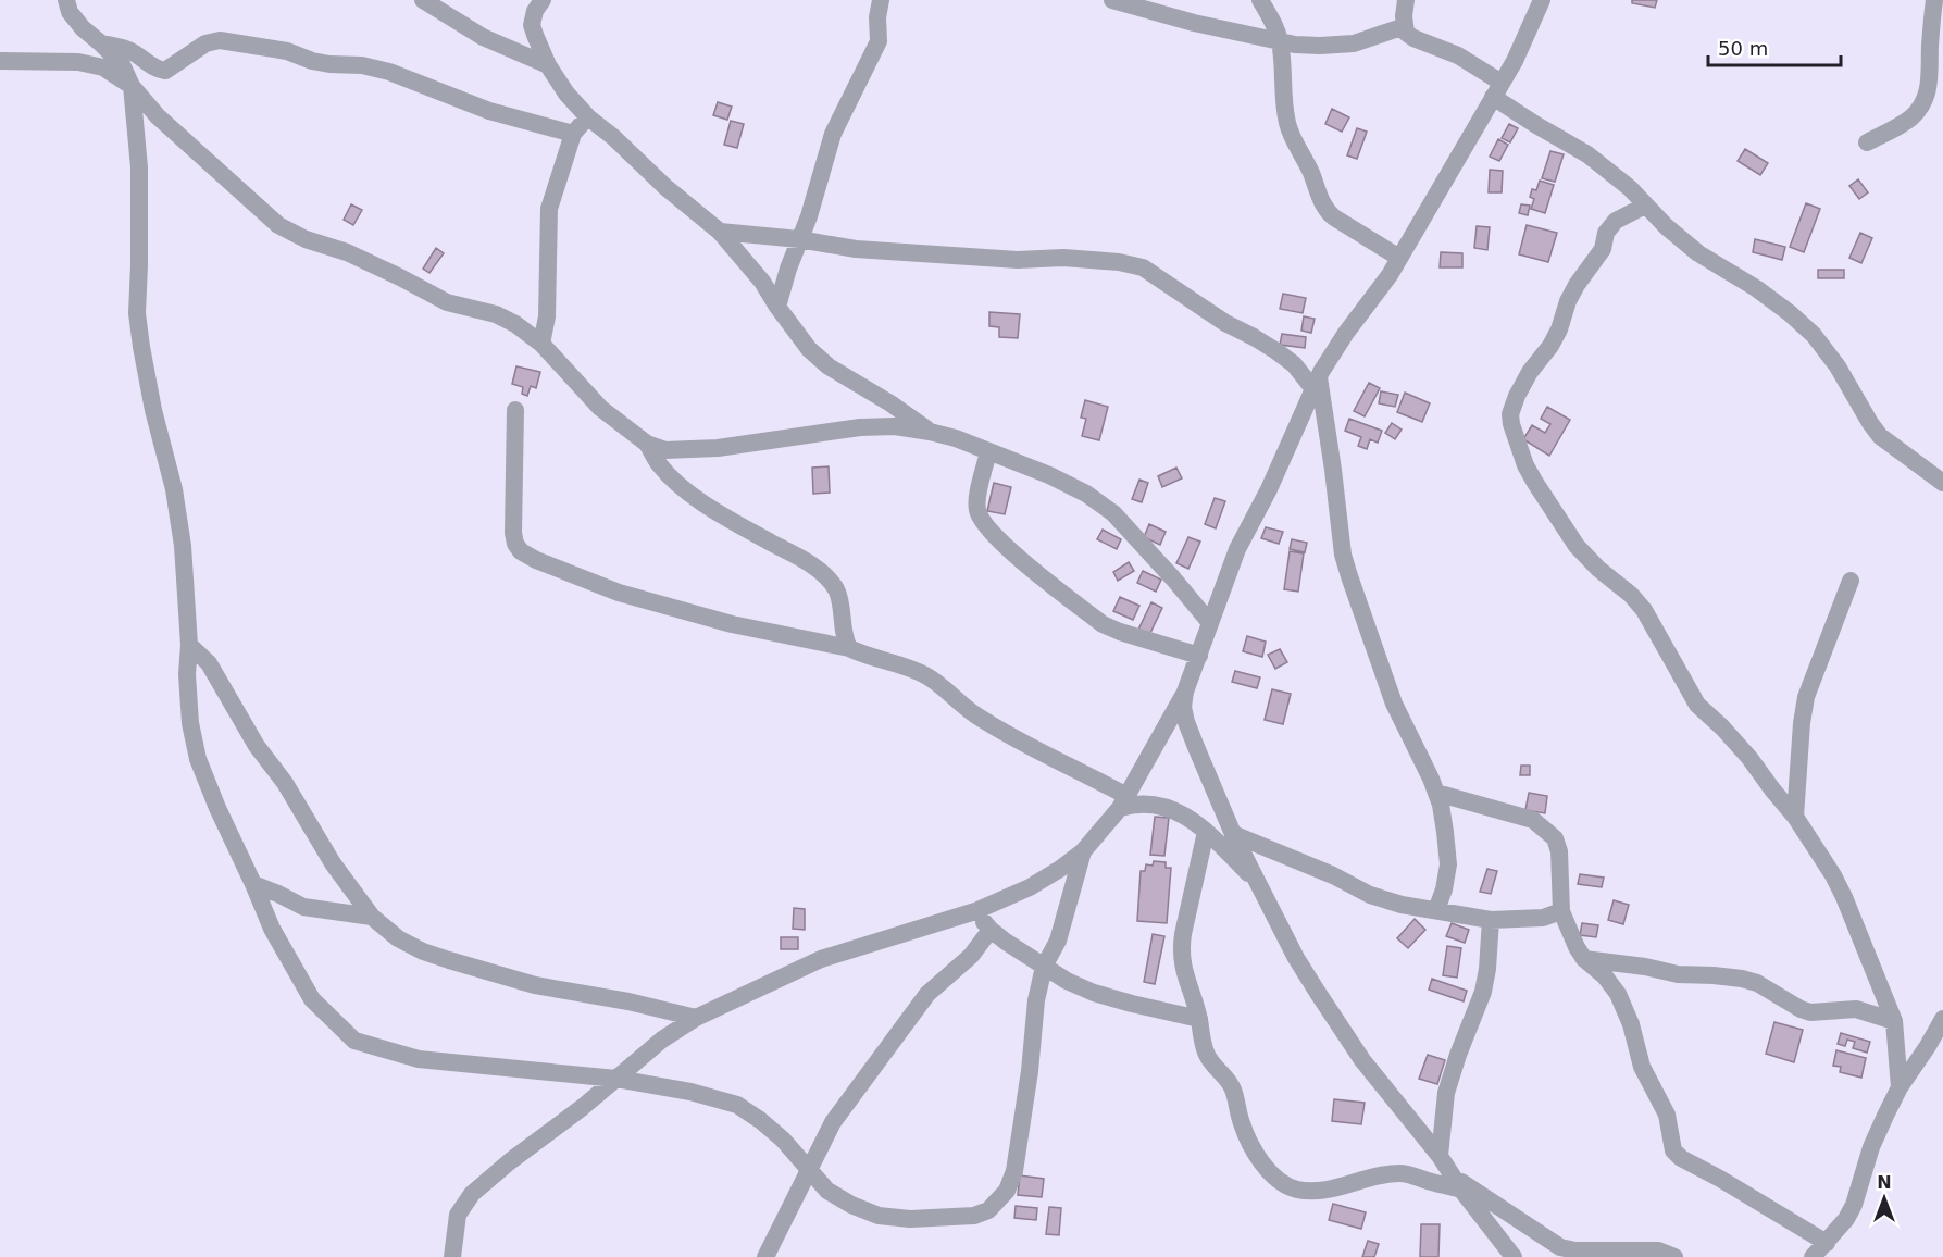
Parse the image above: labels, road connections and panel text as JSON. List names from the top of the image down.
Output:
{
  "scale_bar": "50 m",
  "north": "top"
}
